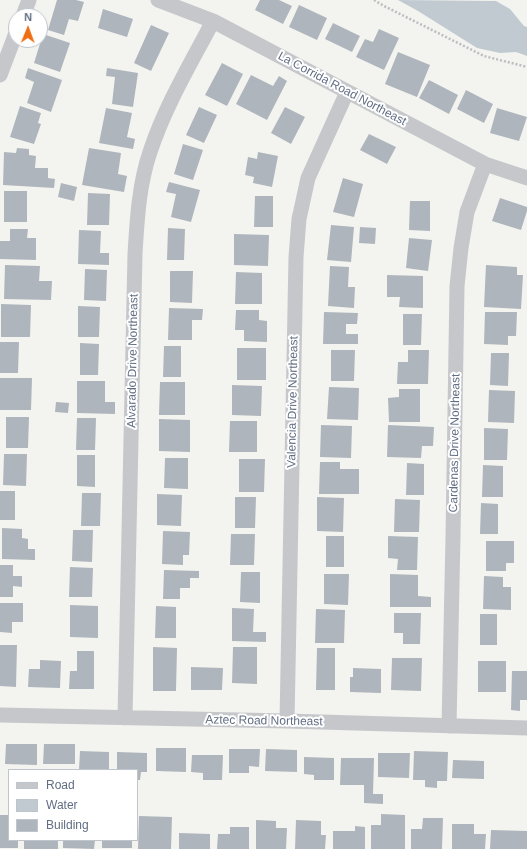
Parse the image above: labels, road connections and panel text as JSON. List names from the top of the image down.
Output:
{
  "streets": {
    "street": [
      "La Corrida Road Northeast",
      "Alvarado Drive Northeast",
      "Valencia Drive Northeast",
      "Cardenas Drive Northeast",
      "Aztec Road Northeast"
    ]
  },
  "crossings": [
    ["La Corrida Road Northeast", "Alvarado Drive Northeast"],
    ["La Corrida Road Northeast", "Valencia Drive Northeast"],
    ["La Corrida Road Northeast", "Cardenas Drive Northeast"],
    ["Alvarado Drive Northeast", "Aztec Road Northeast"],
    ["Valencia Drive Northeast", "Aztec Road Northeast"],
    ["Cardenas Drive Northeast", "Aztec Road Northeast"]
  ],
  "legend": ["Road", "Water", "Building"],
  "north": "top"
}
